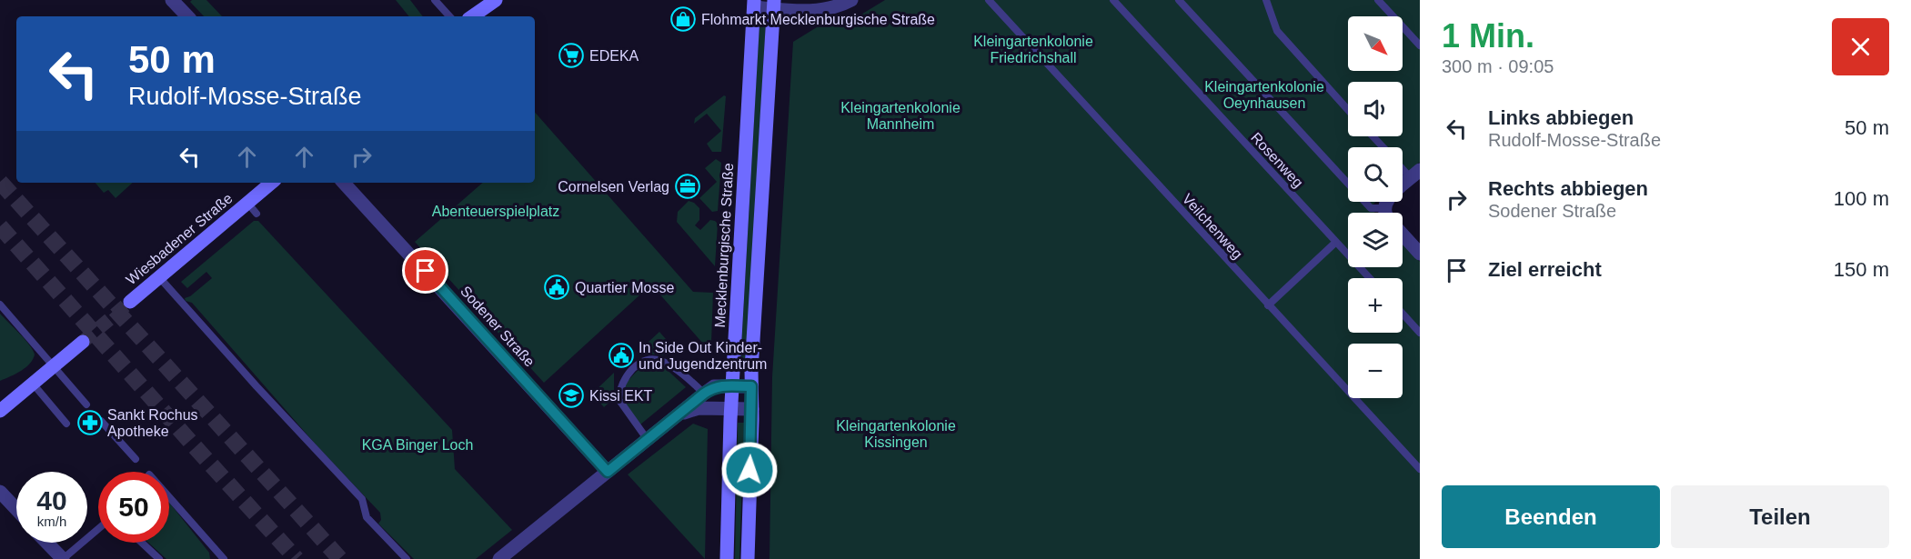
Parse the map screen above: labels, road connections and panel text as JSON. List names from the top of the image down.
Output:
{
  "streets": {
    "main road": ["Wiesbadener Straße", "Mecklenburgische Straße"],
    "street": ["Sodener Straße"],
    "lane": ["Rosenweg", "Veilchenweg"]
  },
  "parks": [
    "Kleingartenkolonie Friedrichshall",
    "Kleingartenkolonie Oeynhausen",
    "Kleingartenkolonie Mannheim",
    "Abenteuerspielplatz",
    "Kleingartenkolonie Kissingen",
    "KGA Binger Loch"
  ],
  "places": {
    "shop": ["Flohmarkt Mecklenburgische Straße"],
    "supermarket": ["EDEKA"],
    "office": ["Cornelsen Verlag"],
    "public building": ["Quartier Mosse", "In Side Out Kinder- und Jugendzentrum"],
    "school or university": ["Kissi EKT"],
    "pharmacy": ["Sankt Rochus Apotheke"]
  },
  "north": "bottom right",
  "page": {
    "heading": ["1 Min.", "300 m · 09:05"],
    "map_buttons": ["+", "−"],
    "turn": ["50 m", "Rudolf-Mosse-Straße"],
    "list": [
      {
        "name": "Links abbiegen",
        "note": "Rudolf-Mosse-Straße",
        "value": "50 m"
      },
      {
        "name": "Rechts abbiegen",
        "note": "Sodener Straße",
        "value": "100 m"
      },
      {
        "name": "Ziel erreicht",
        "value": "150 m"
      }
    ],
    "speed": "40 km/h",
    "limit": "50",
    "buttons": ["Beenden", "Teilen"]
  }
}
